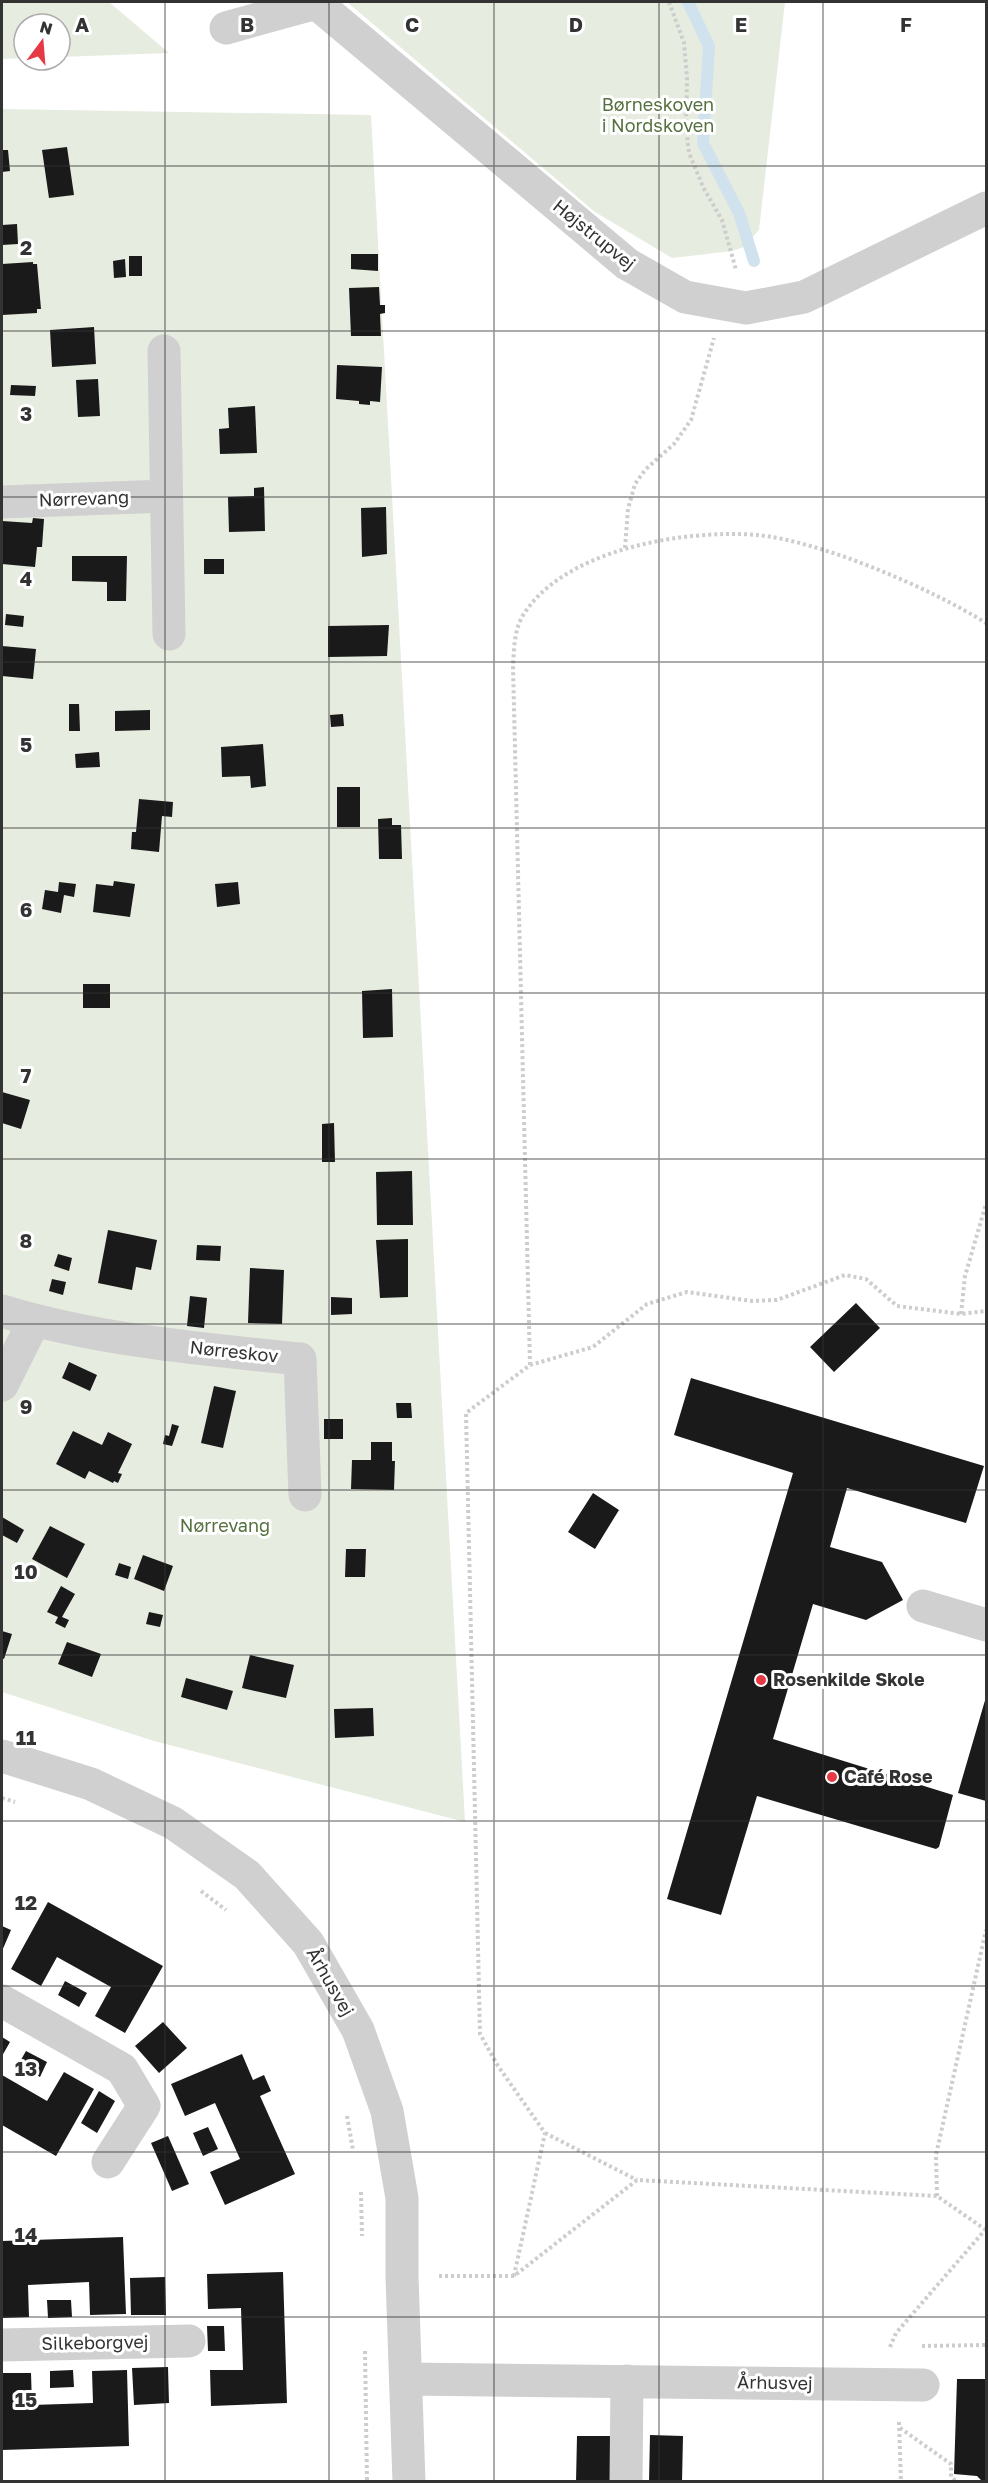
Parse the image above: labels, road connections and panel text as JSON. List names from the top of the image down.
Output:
{
  "streets": {
    "street": [
      "Højstrupvej",
      "Nørrevang",
      "Nørreskov",
      "Århusvej",
      "Silkeborgvej"
    ]
  },
  "parks": ["Børneskoven i Nordskoven", "Nørrevang"],
  "places": ["Rosenkilde Skole", "Café Rose"],
  "north": "top",
  "grid": {
    "columns": [
      "A",
      "B",
      "C",
      "D",
      "E",
      "F"
    ],
    "rows": [
      "2",
      "3",
      "4",
      "5",
      "6",
      "7",
      "8",
      "9",
      "10",
      "11",
      "12",
      "13",
      "14",
      "15"
    ]
  }
}
